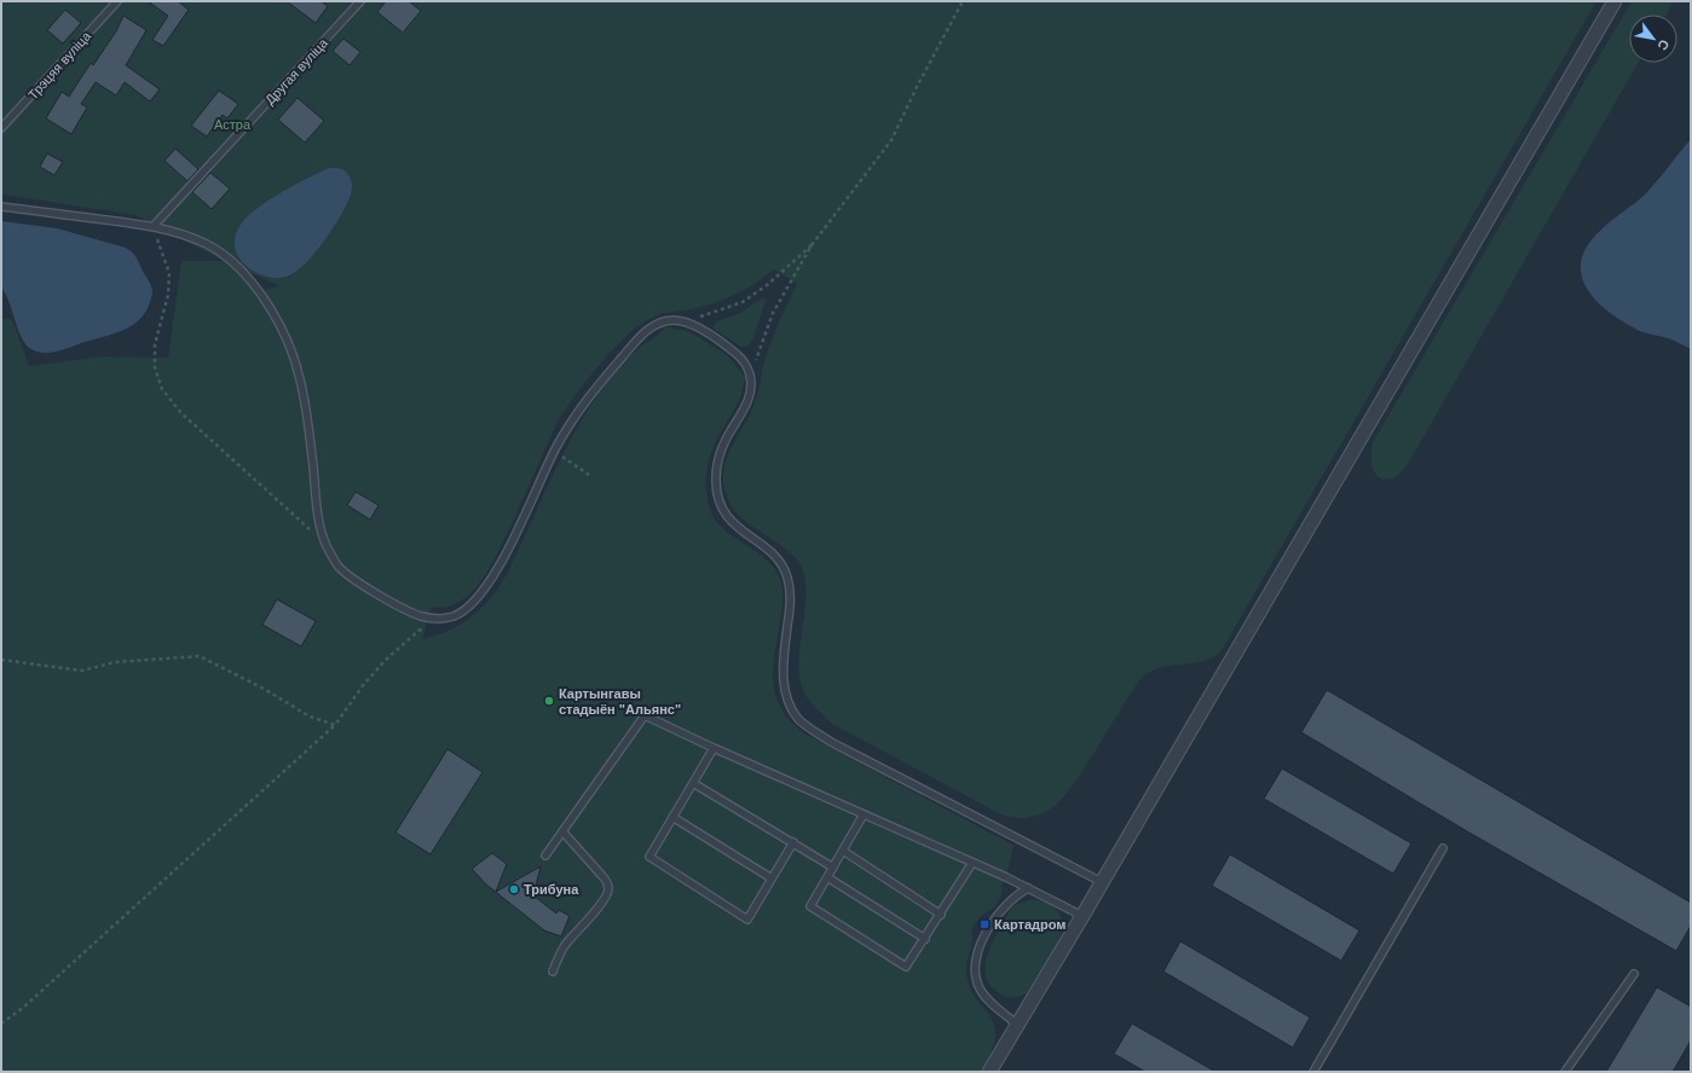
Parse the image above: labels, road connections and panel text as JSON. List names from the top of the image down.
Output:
{
  "streets": {
    "lane": ["Трэцяя вуліца", "Другая вуліца"]
  },
  "parks": ["Астра"],
  "places": {
    "other": ["Картынгавы стадыён \"Альянс\"", "Трибуна"],
    "transit": ["Картадром"]
  },
  "north": "bottom right"
}
